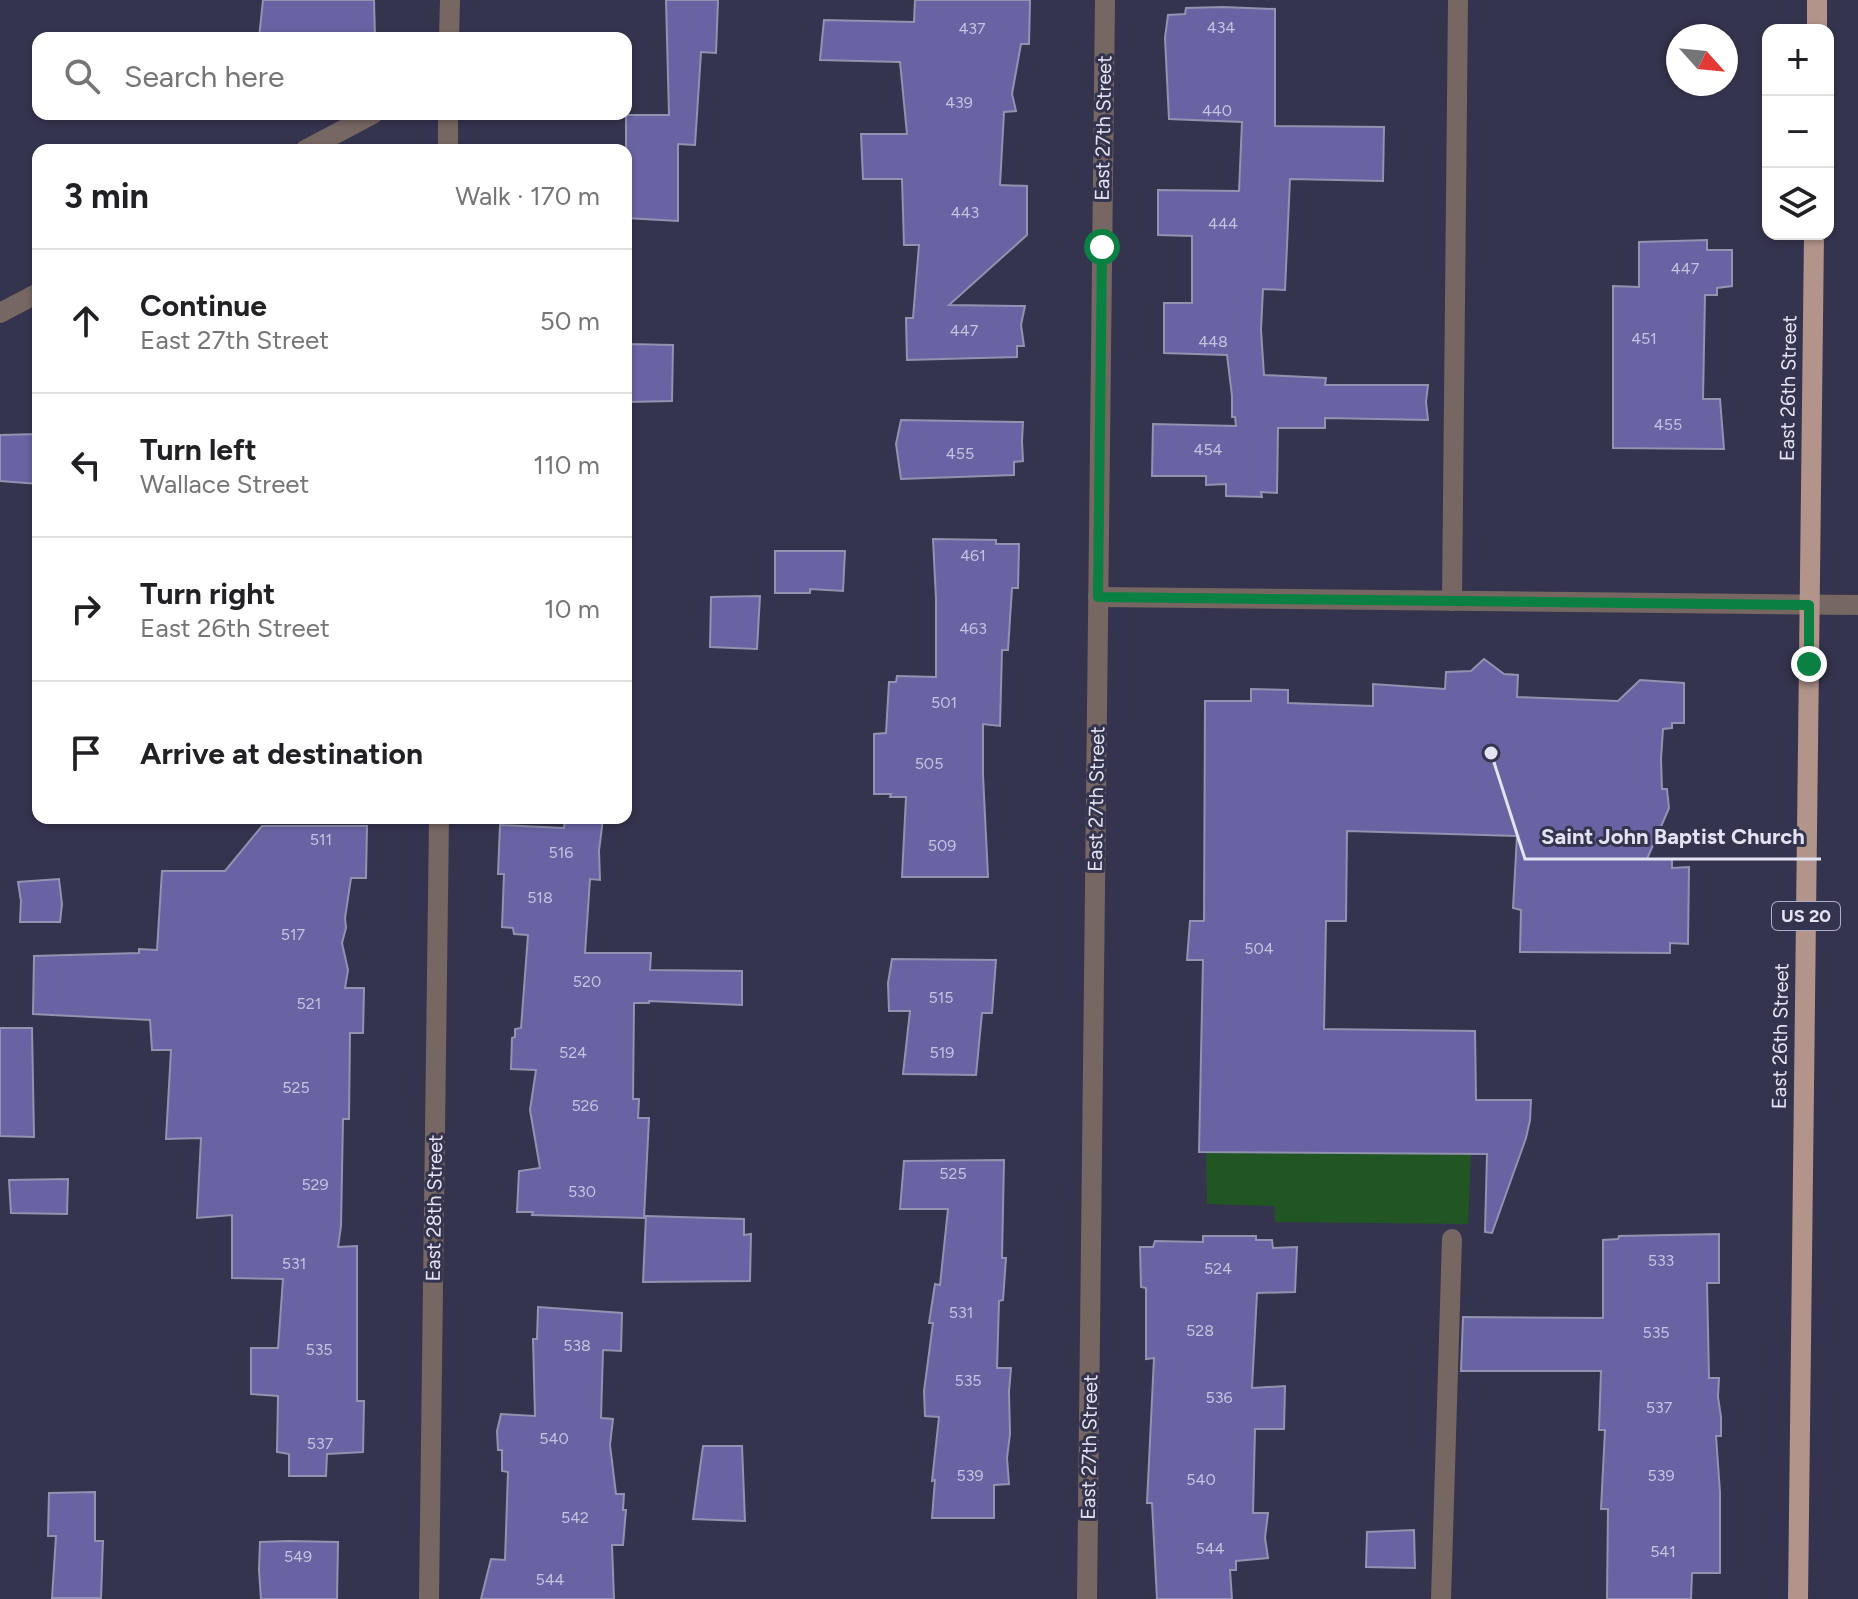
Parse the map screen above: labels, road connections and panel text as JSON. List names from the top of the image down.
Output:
{
  "streets": {
    "main road": ["East 26th Street", "US 20"],
    "street": ["East 27th Street", "East 28th Street"]
  },
  "places": ["Saint John Baptist Church"],
  "house_numbers": [
    "434",
    "437",
    "439",
    "440",
    "443",
    "444",
    "447",
    "447",
    "451",
    "448",
    "455",
    "454",
    "455",
    "461",
    "463",
    "501",
    "505",
    "511",
    "509",
    "516",
    "518",
    "517",
    "504",
    "520",
    "515",
    "521",
    "524",
    "519",
    "525",
    "526",
    "525",
    "529",
    "530",
    "533",
    "531",
    "524",
    "531",
    "528",
    "535",
    "538",
    "535",
    "535",
    "536",
    "537",
    "540",
    "537",
    "539",
    "539",
    "540",
    "542",
    "544",
    "541",
    "549",
    "544"
  ],
  "north": "bottom right",
  "page": {
    "map_buttons": ["+", "−"],
    "search": "Search here",
    "heading": ["3 min", "Walk · 170 m"],
    "list": [
      ["Continue", "East 27th Street", "50 m"],
      ["Turn left", "Wallace Street", "110 m"],
      ["Turn right", "East 26th Street", "10 m"],
      "Arrive at destination"
    ]
  }
}
